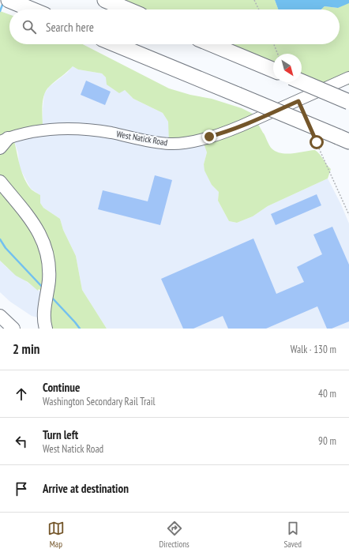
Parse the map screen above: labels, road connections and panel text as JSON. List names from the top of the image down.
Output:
{
  "streets": {
    "street": ["West Natick Road"]
  },
  "north": "bottom right",
  "page": {
    "search": "Search here",
    "heading": ["2 min", "Walk · 130 m"],
    "list": [
      ["Continue", "Washington Secondary Rail Trail", "40 m"],
      ["Turn left", "West Natick Road", "90 m"],
      "Arrive at destination"
    ],
    "nav": ["Map", "Directions", "Saved"]
  }
}
